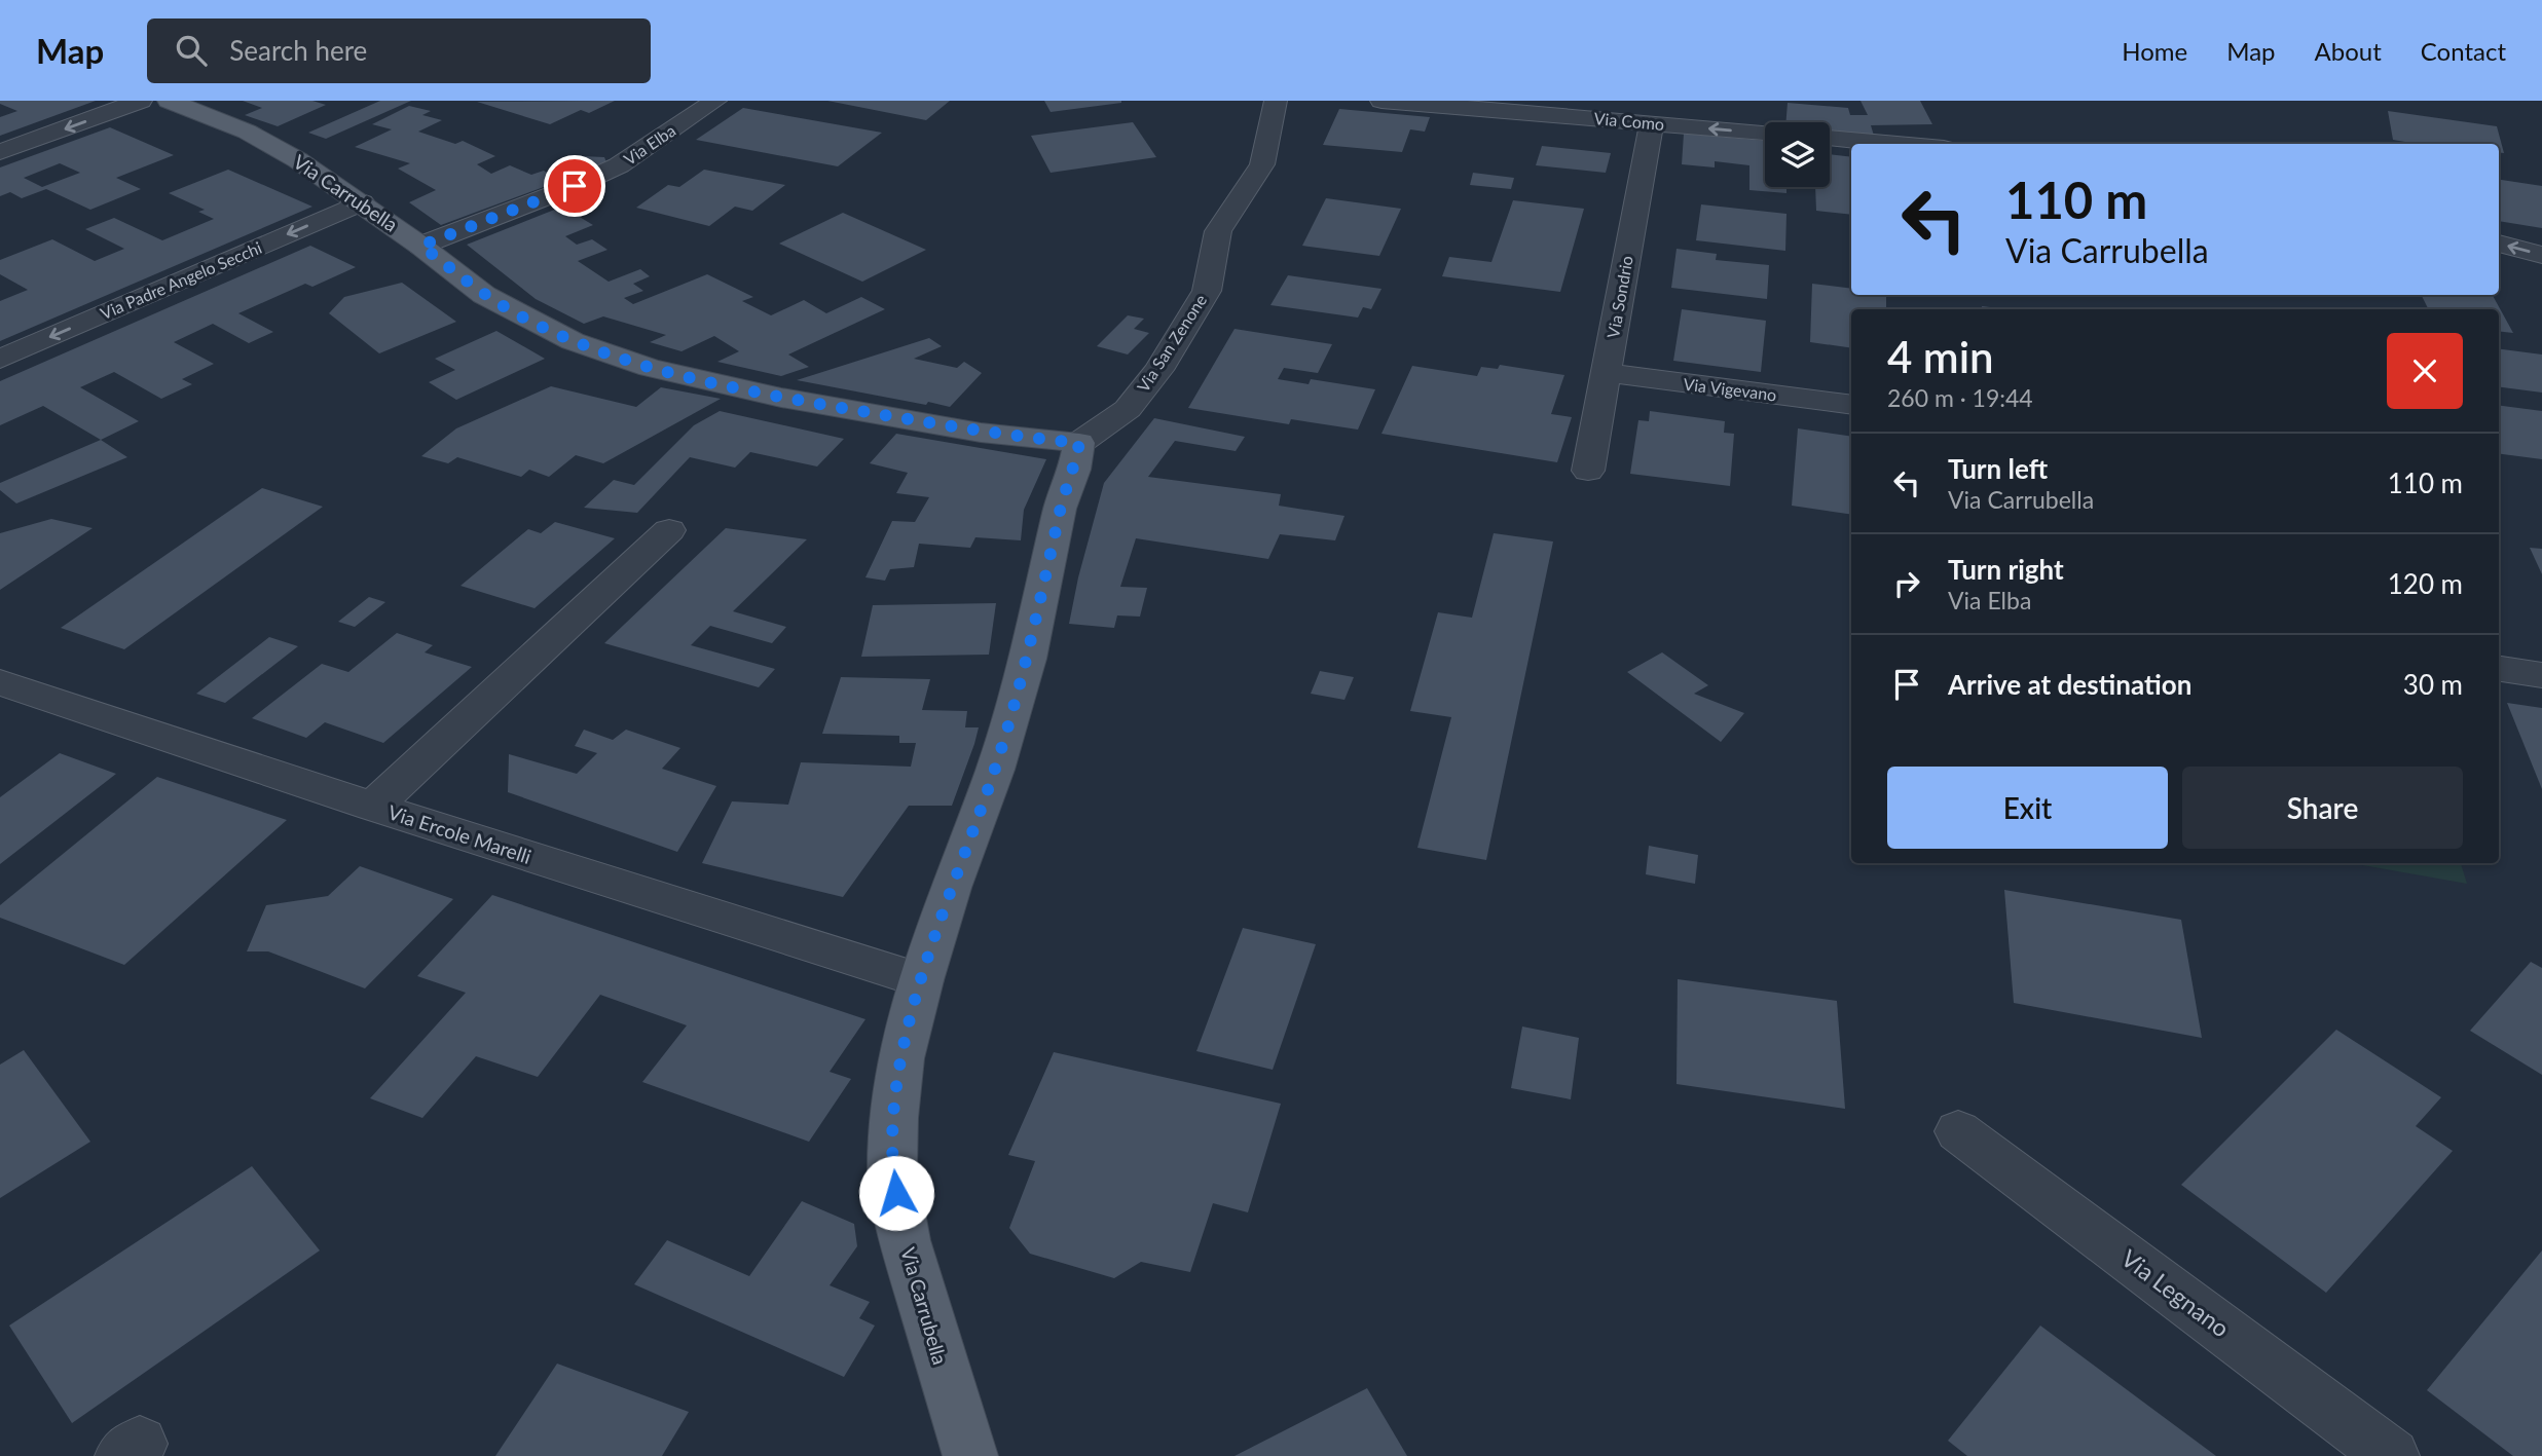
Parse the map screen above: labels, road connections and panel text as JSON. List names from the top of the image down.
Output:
{
  "streets": {
    "main road": ["Via Carrubella"],
    "street": [
      "Via Como",
      "Via Elba",
      "Via Padre Angelo Secchi",
      "Via Sondrio",
      "Via San Zenone",
      "Via Vigevano",
      "Via Ercole Marelli",
      "Via Legnano"
    ]
  },
  "crossings": [
    ["Via Como", "Via Sondrio"],
    ["Via Elba", "Via Carrubella"],
    ["Via Carrubella", "Via Padre Angelo Secchi"],
    ["Via Carrubella", "Via San Zenone"],
    ["Via Carrubella", "Via Ercole Marelli"],
    ["Via Sondrio", "Via Vigevano"]
  ],
  "page": {
    "header": "Map",
    "search": "Search here",
    "nav": [
      "Home",
      "Map",
      "About",
      "Contact"
    ],
    "turn": ["110 m", "Via Carrubella"],
    "heading": ["4 min", "260 m · 19:44"],
    "list": [
      {
        "name": "Turn left",
        "note": "Via Carrubella",
        "value": "110 m"
      },
      {
        "name": "Turn right",
        "note": "Via Elba",
        "value": "120 m"
      },
      {
        "name": "Arrive at destination",
        "value": "30 m"
      }
    ],
    "buttons": ["Exit", "Share"]
  }
}
